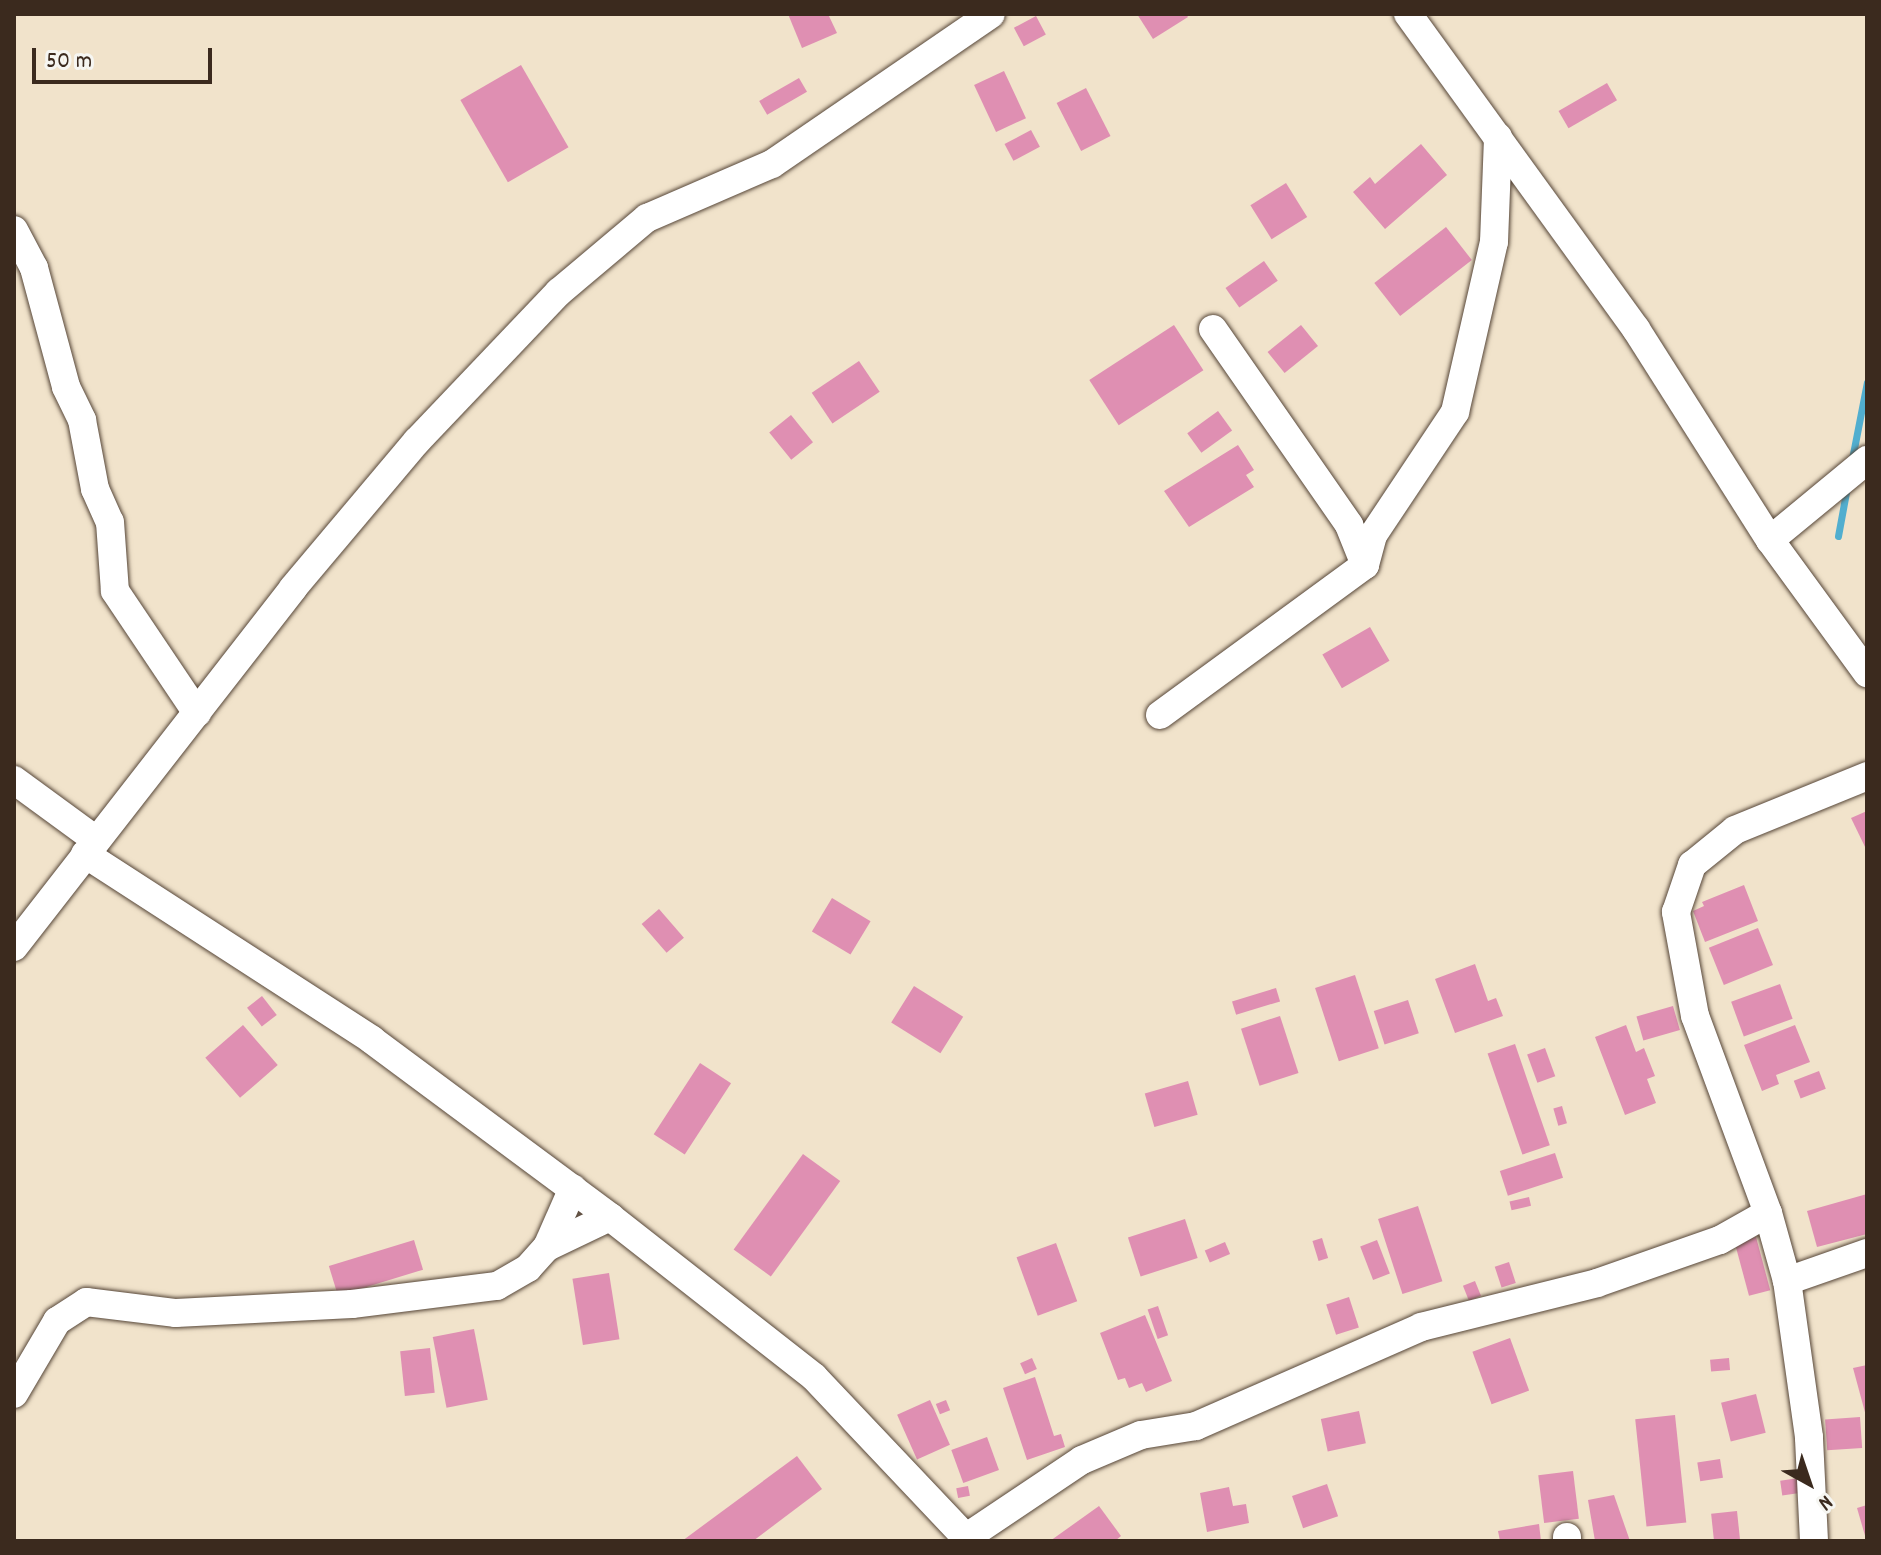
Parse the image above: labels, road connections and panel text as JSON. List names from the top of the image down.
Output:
{
  "scale_bar": "50 m",
  "north": "bottom right"
}
